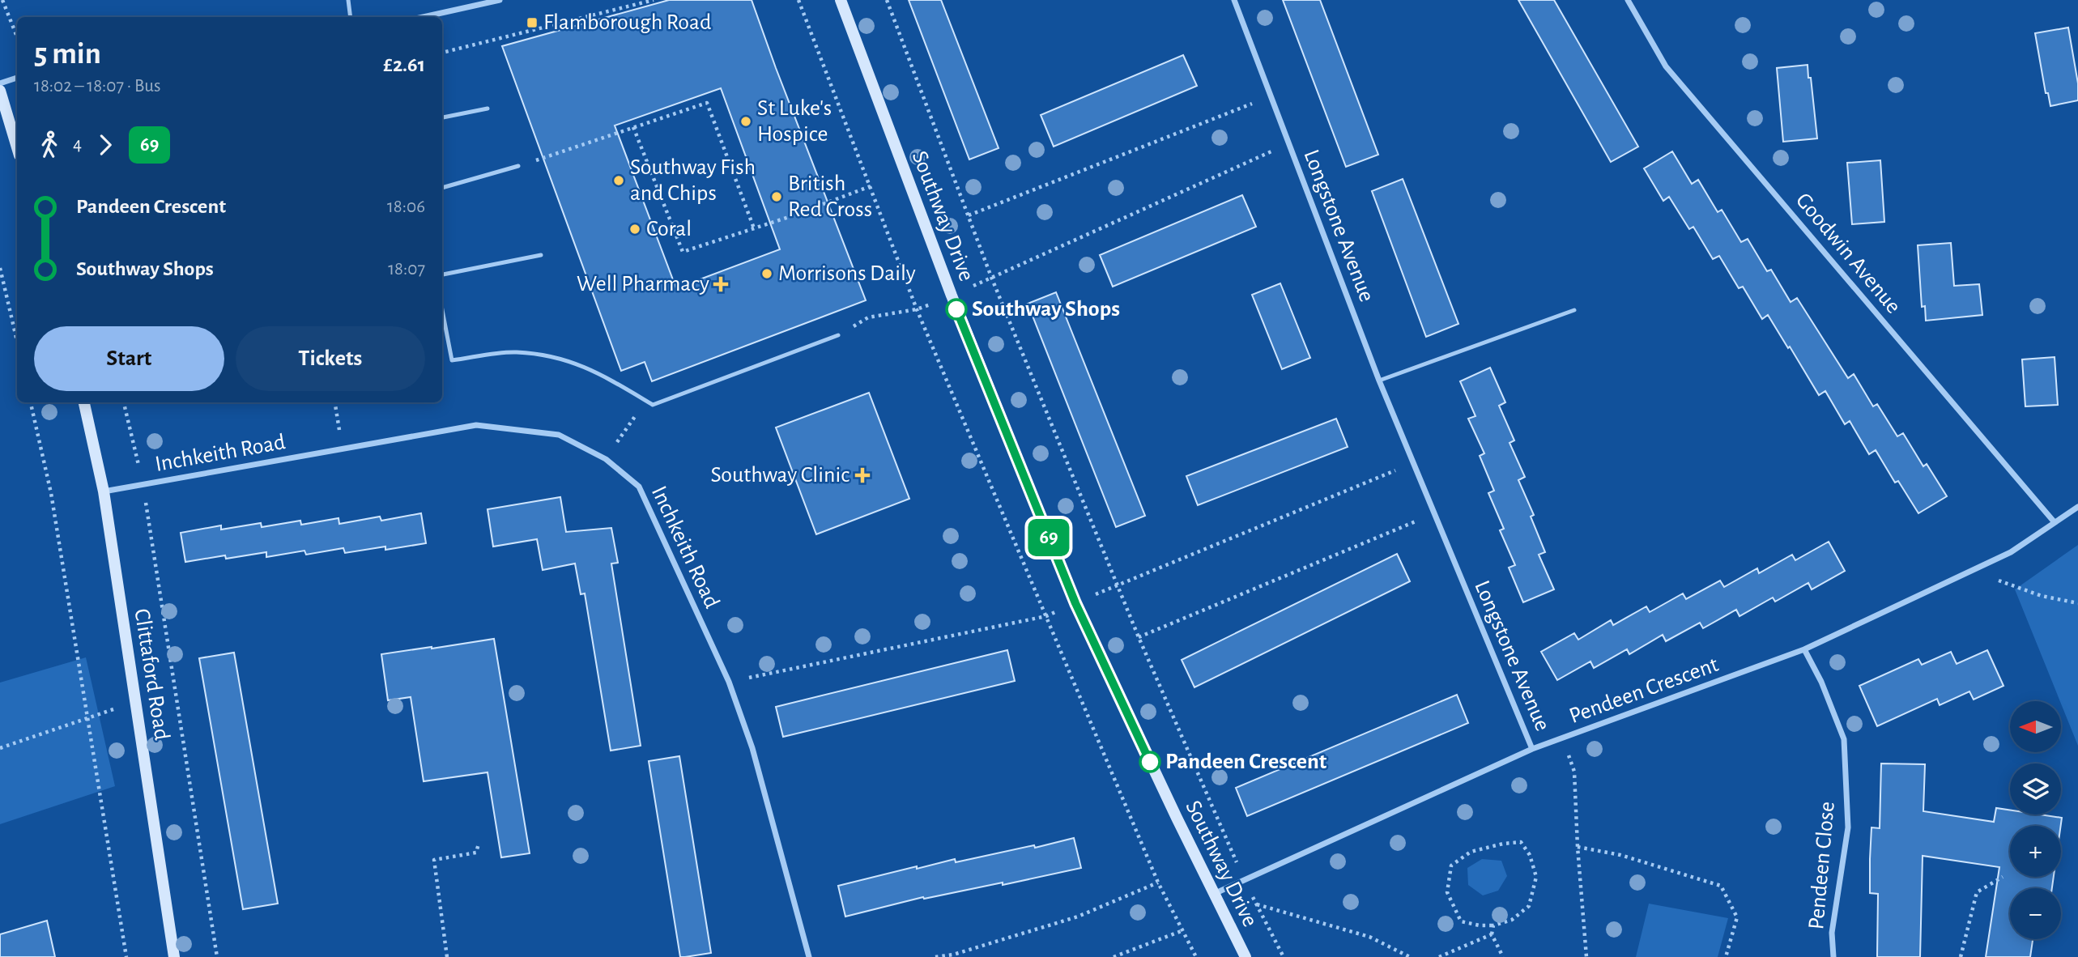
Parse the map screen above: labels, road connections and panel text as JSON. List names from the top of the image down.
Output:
{
  "streets": {
    "street": [
      "Southway Drive",
      "Longstone Avenue",
      "Goodwin Avenue",
      "Inchkeith Road",
      "Clittaford Road",
      "Pendeen Crescent",
      "Pendeen Close"
    ]
  },
  "crossings": [
    ["Southway Drive", "Pendeen Crescent"],
    ["Longstone Avenue", "Pendeen Crescent"],
    ["Goodwin Avenue", "Pendeen Crescent"],
    ["Inchkeith Road", "Clittaford Road"],
    ["Pendeen Crescent", "Pendeen Close"]
  ],
  "places": {
    "transit": ["Flamborough Road"],
    "other": [
      "St Luke's Hospice",
      "Southway Fish and Chips",
      "British Red Cross",
      "Coral",
      "Morrisons Daily",
      "Southway Shops",
      "Pandeen Crescent"
    ],
    "health": ["Well Pharmacy", "Southway Clinic"]
  },
  "lines": ["bus line 69"],
  "north": "left",
  "page": {
    "on_map": "69",
    "heading": ["5 min", "18:02 – 18:07 · Bus", "£2.61"],
    "legs": ["4", "69"],
    "list": [
      {
        "name": "Pandeen Crescent",
        "value": "18:06"
      },
      {
        "name": "Southway Shops",
        "value": "18:07"
      }
    ],
    "buttons": ["Start", "Tickets"],
    "map_buttons": ["+", "−"]
  }
}
